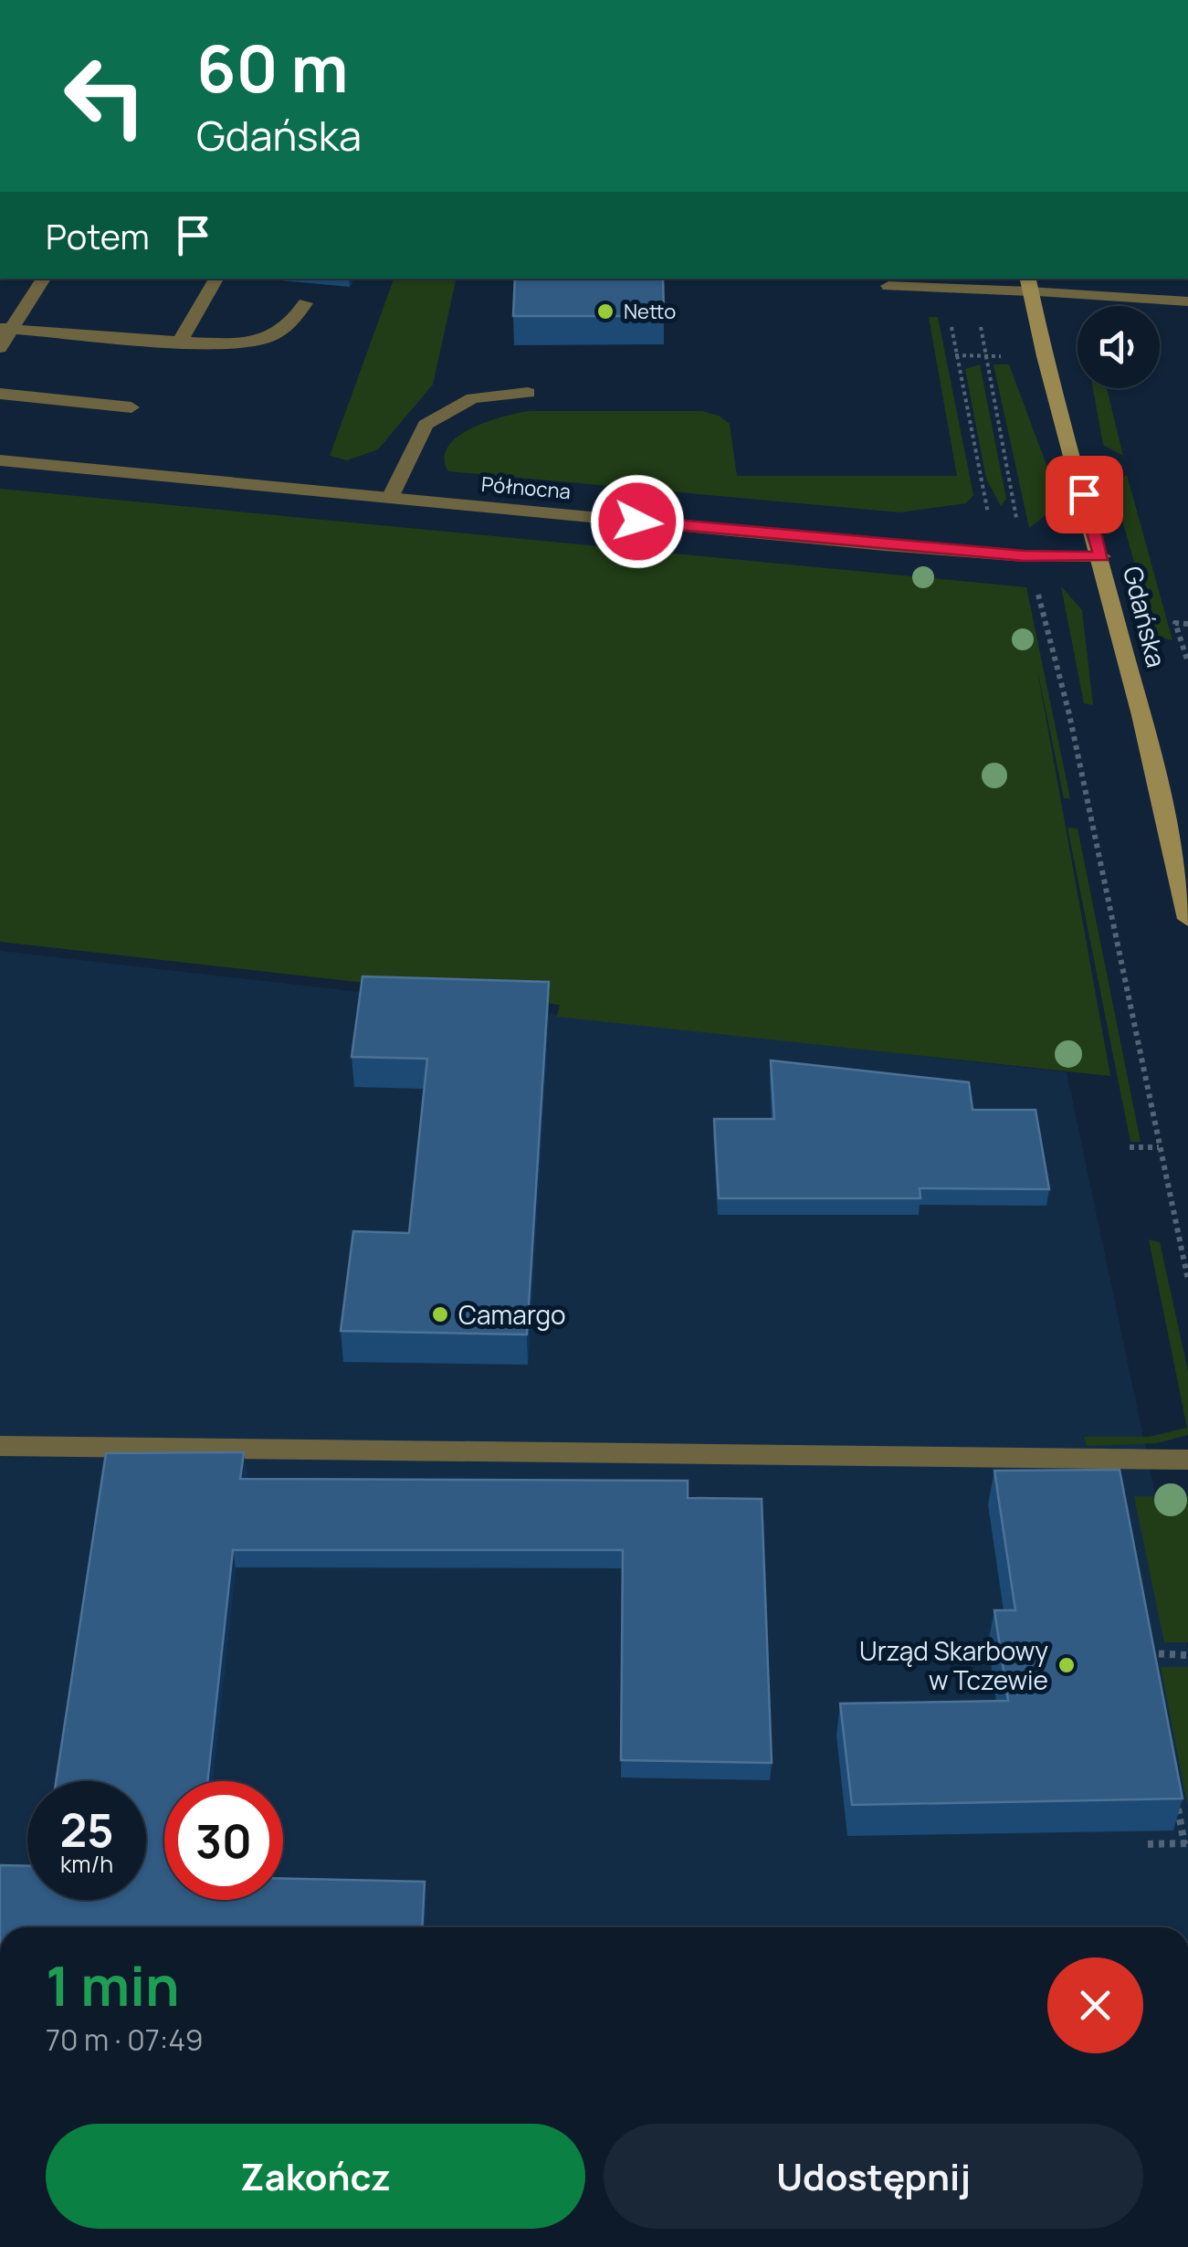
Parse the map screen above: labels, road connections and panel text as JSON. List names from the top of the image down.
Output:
{
  "streets": {
    "street": ["Północna", "Gdańska"]
  },
  "crossings": [
    ["Północna", "Gdańska"]
  ],
  "places": ["Netto", "Camargo", "Urząd Skarbowy w Tczewie"],
  "page": {
    "turn": ["60 m", "Gdańska"],
    "then": "Potem",
    "speed": "25 km/h",
    "limit": "30",
    "heading": ["1 min", "70 m · 07:49"],
    "buttons": ["Zakończ", "Udostępnij"]
  }
}
